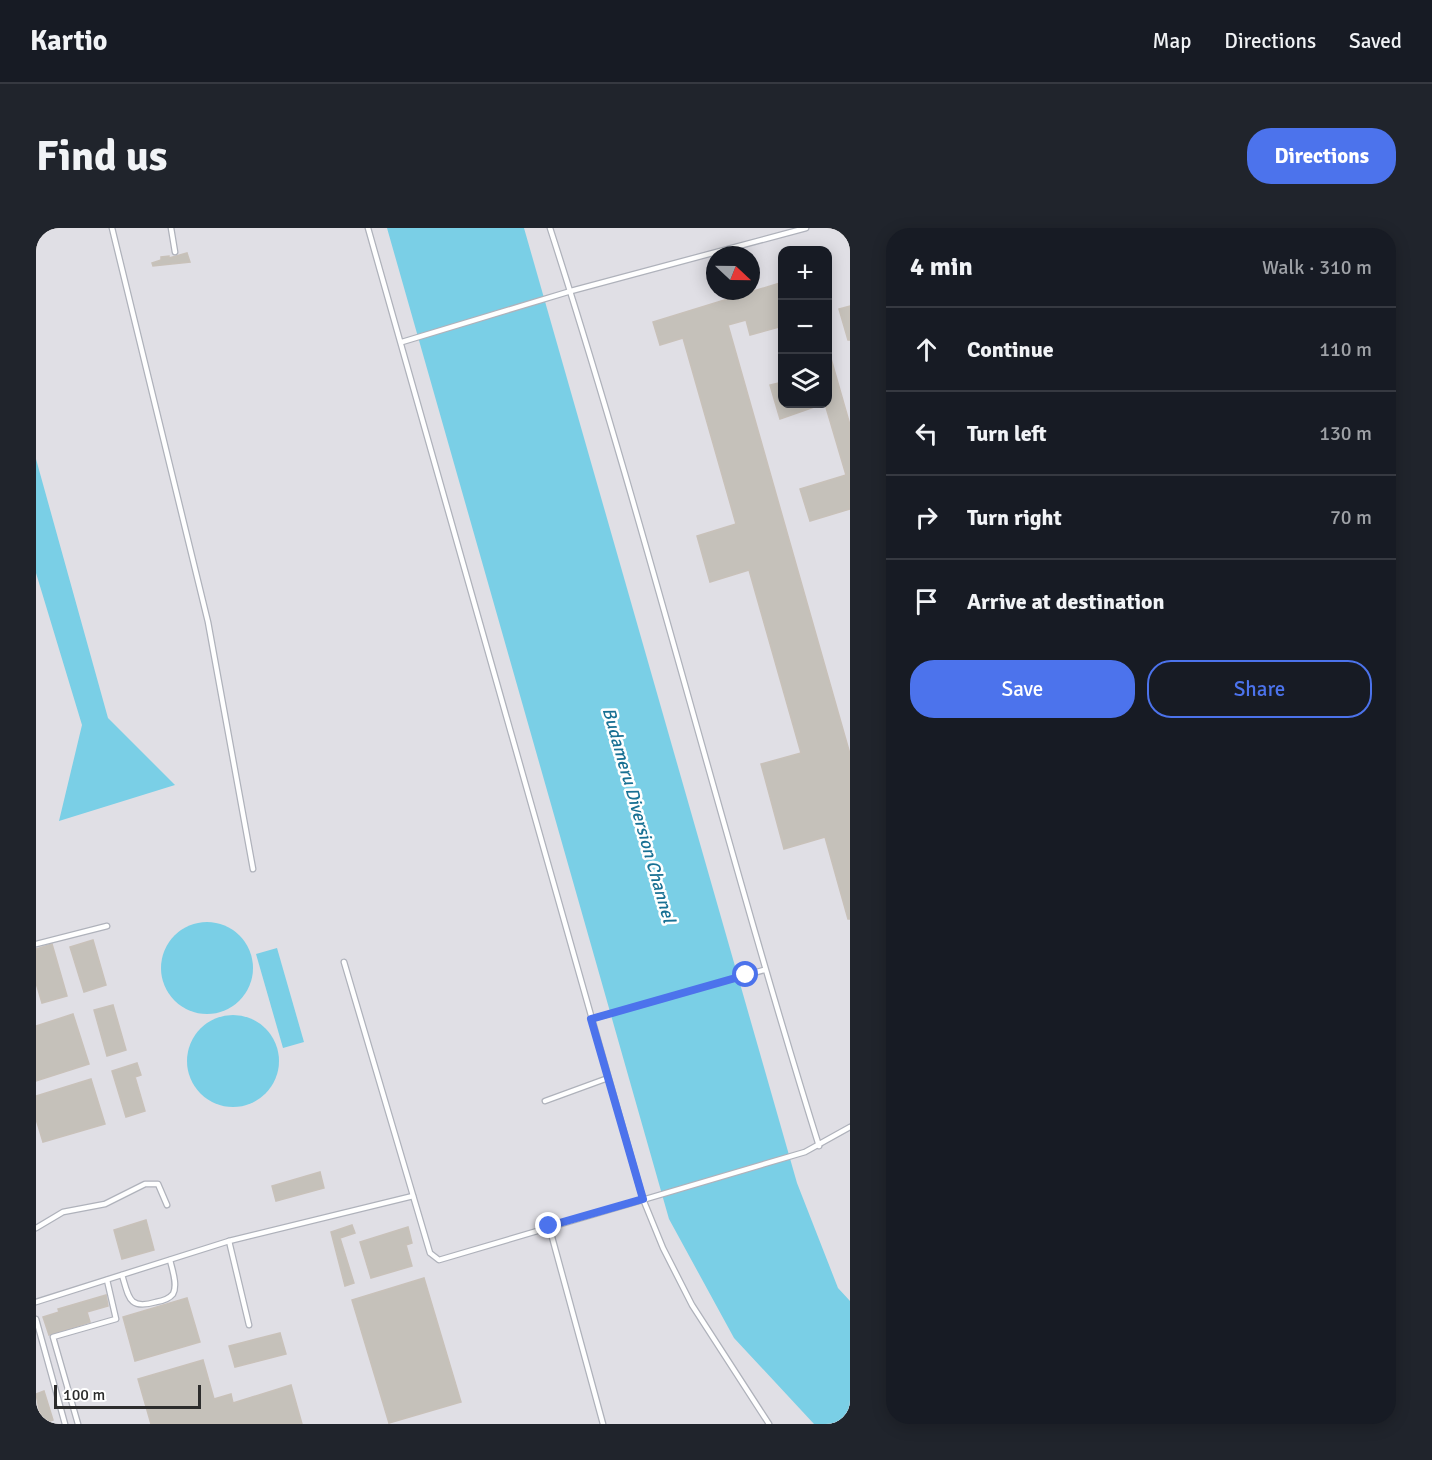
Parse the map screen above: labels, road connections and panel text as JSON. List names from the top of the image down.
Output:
{
  "water": ["Budameru Diversion Channel"],
  "scale_bar": "100 m",
  "north": "right",
  "page": {
    "header": "Kartio",
    "nav": ["Map", "Directions", "Saved"],
    "buttons": [
      "Directions",
      ["Save", "Share"]
    ],
    "title": "Find us",
    "heading": ["4 min", "Walk · 310 m"],
    "map_buttons": ["+", "−"],
    "list": [
      ["Continue", "110 m"],
      ["Turn left", "130 m"],
      ["Turn right", "70 m"],
      "Arrive at destination"
    ],
    "scale": "100 m"
  }
}
